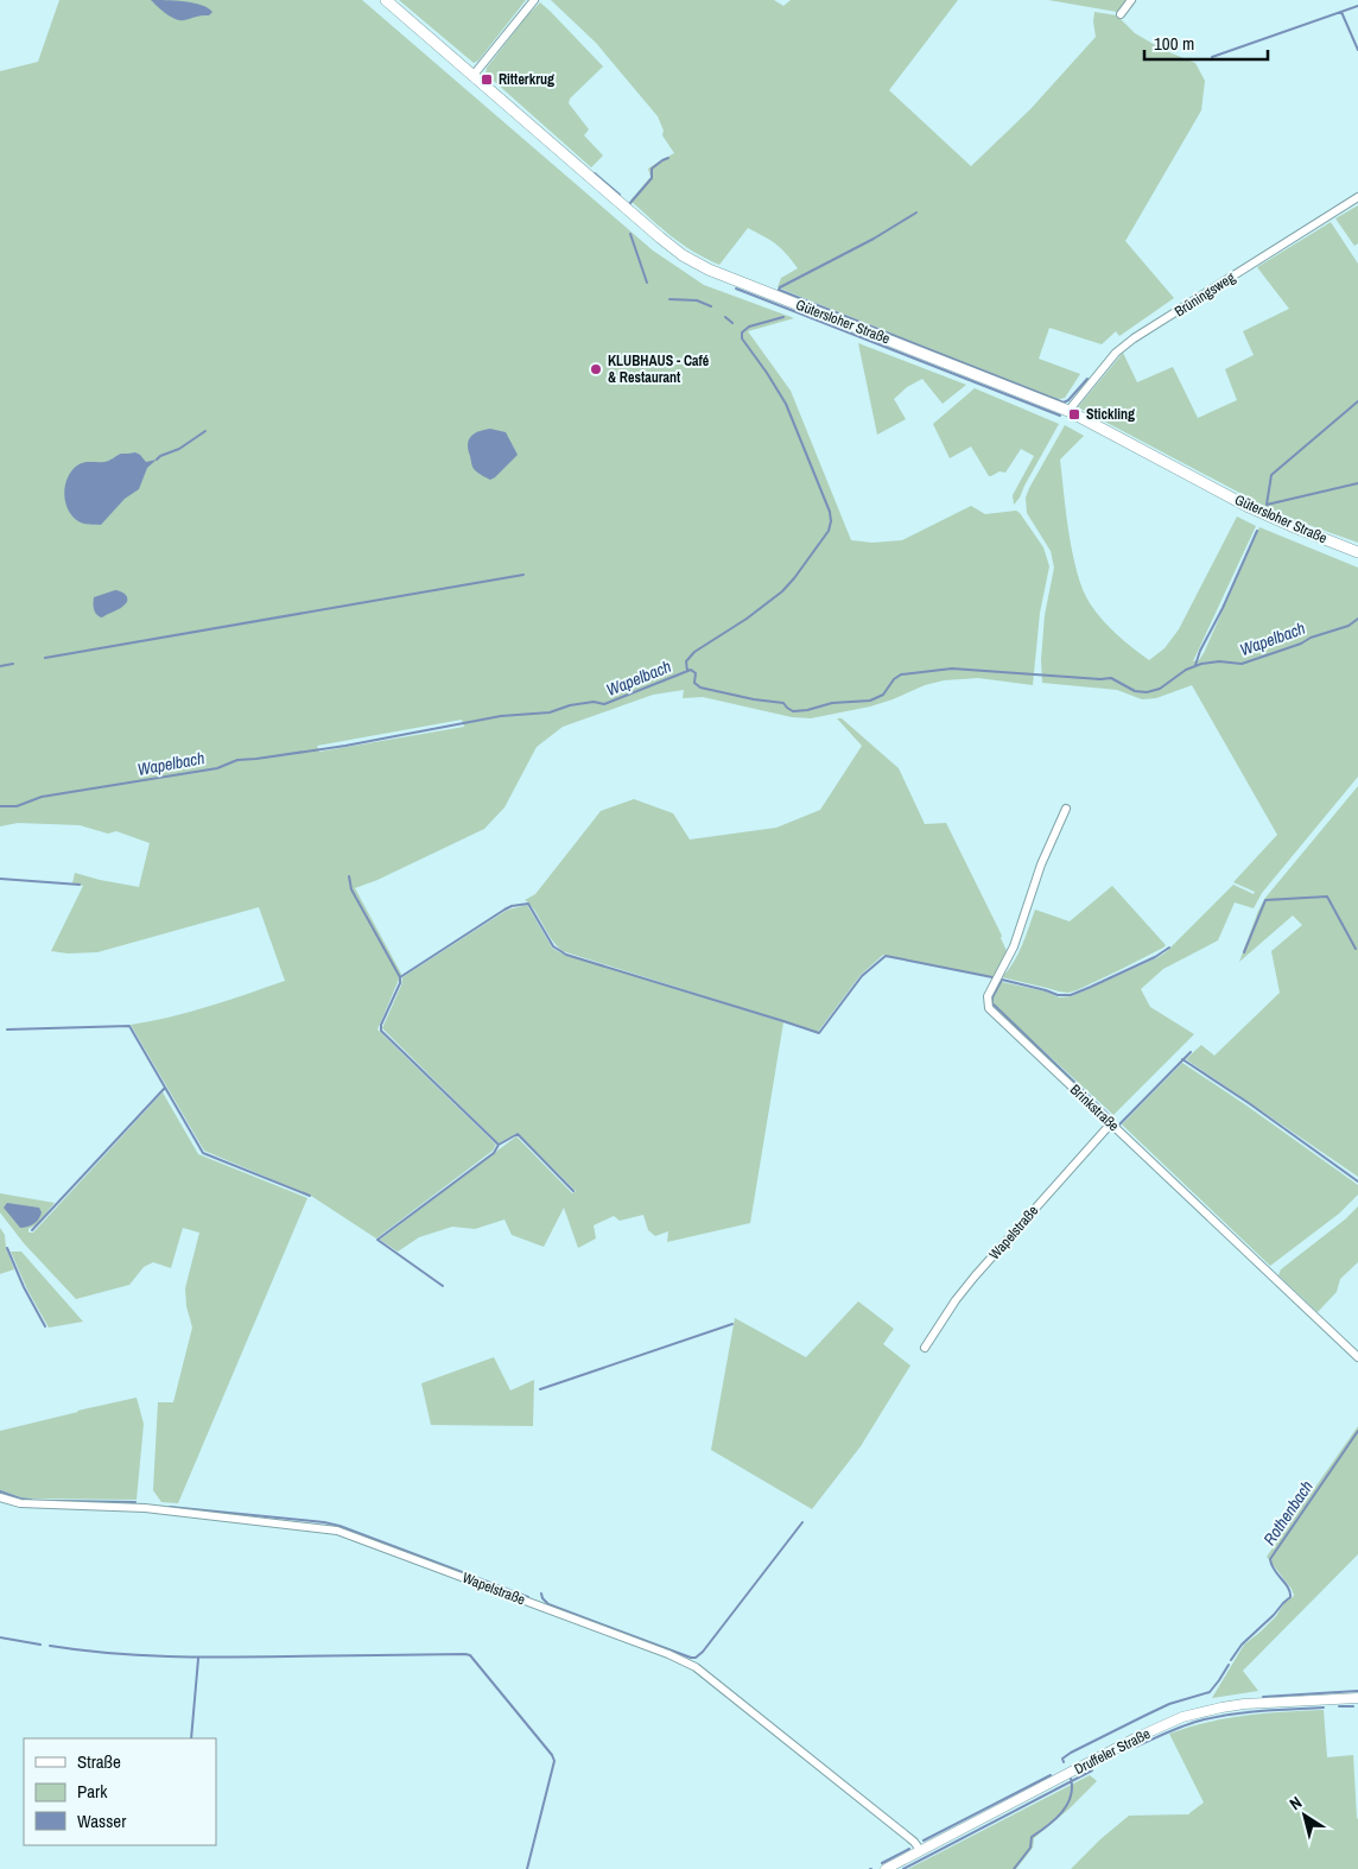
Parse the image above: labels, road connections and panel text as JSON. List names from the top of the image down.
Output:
{
  "streets": {
    "main road": ["Gütersloher Straße"],
    "street": [
      "Brüningsweg",
      "Brinkstraße",
      "Wapelstraße",
      "Druffeler Straße"
    ]
  },
  "crossings": [
    ["Brüningsweg", "Gütersloher Straße"],
    ["Brinkstraße", "Wapelstraße"],
    ["Wapelstraße", "Druffeler Straße"]
  ],
  "water": ["Wapelbach", "Rothenbach"],
  "places": {
    "transit": ["Ritterkrug", "Stickling"],
    "other": ["KLUBHAUS - Café & Restaurant"]
  },
  "legend": ["Straße", "Park", "Wasser"],
  "scale_bar": "100 m",
  "north": "top left"
}
